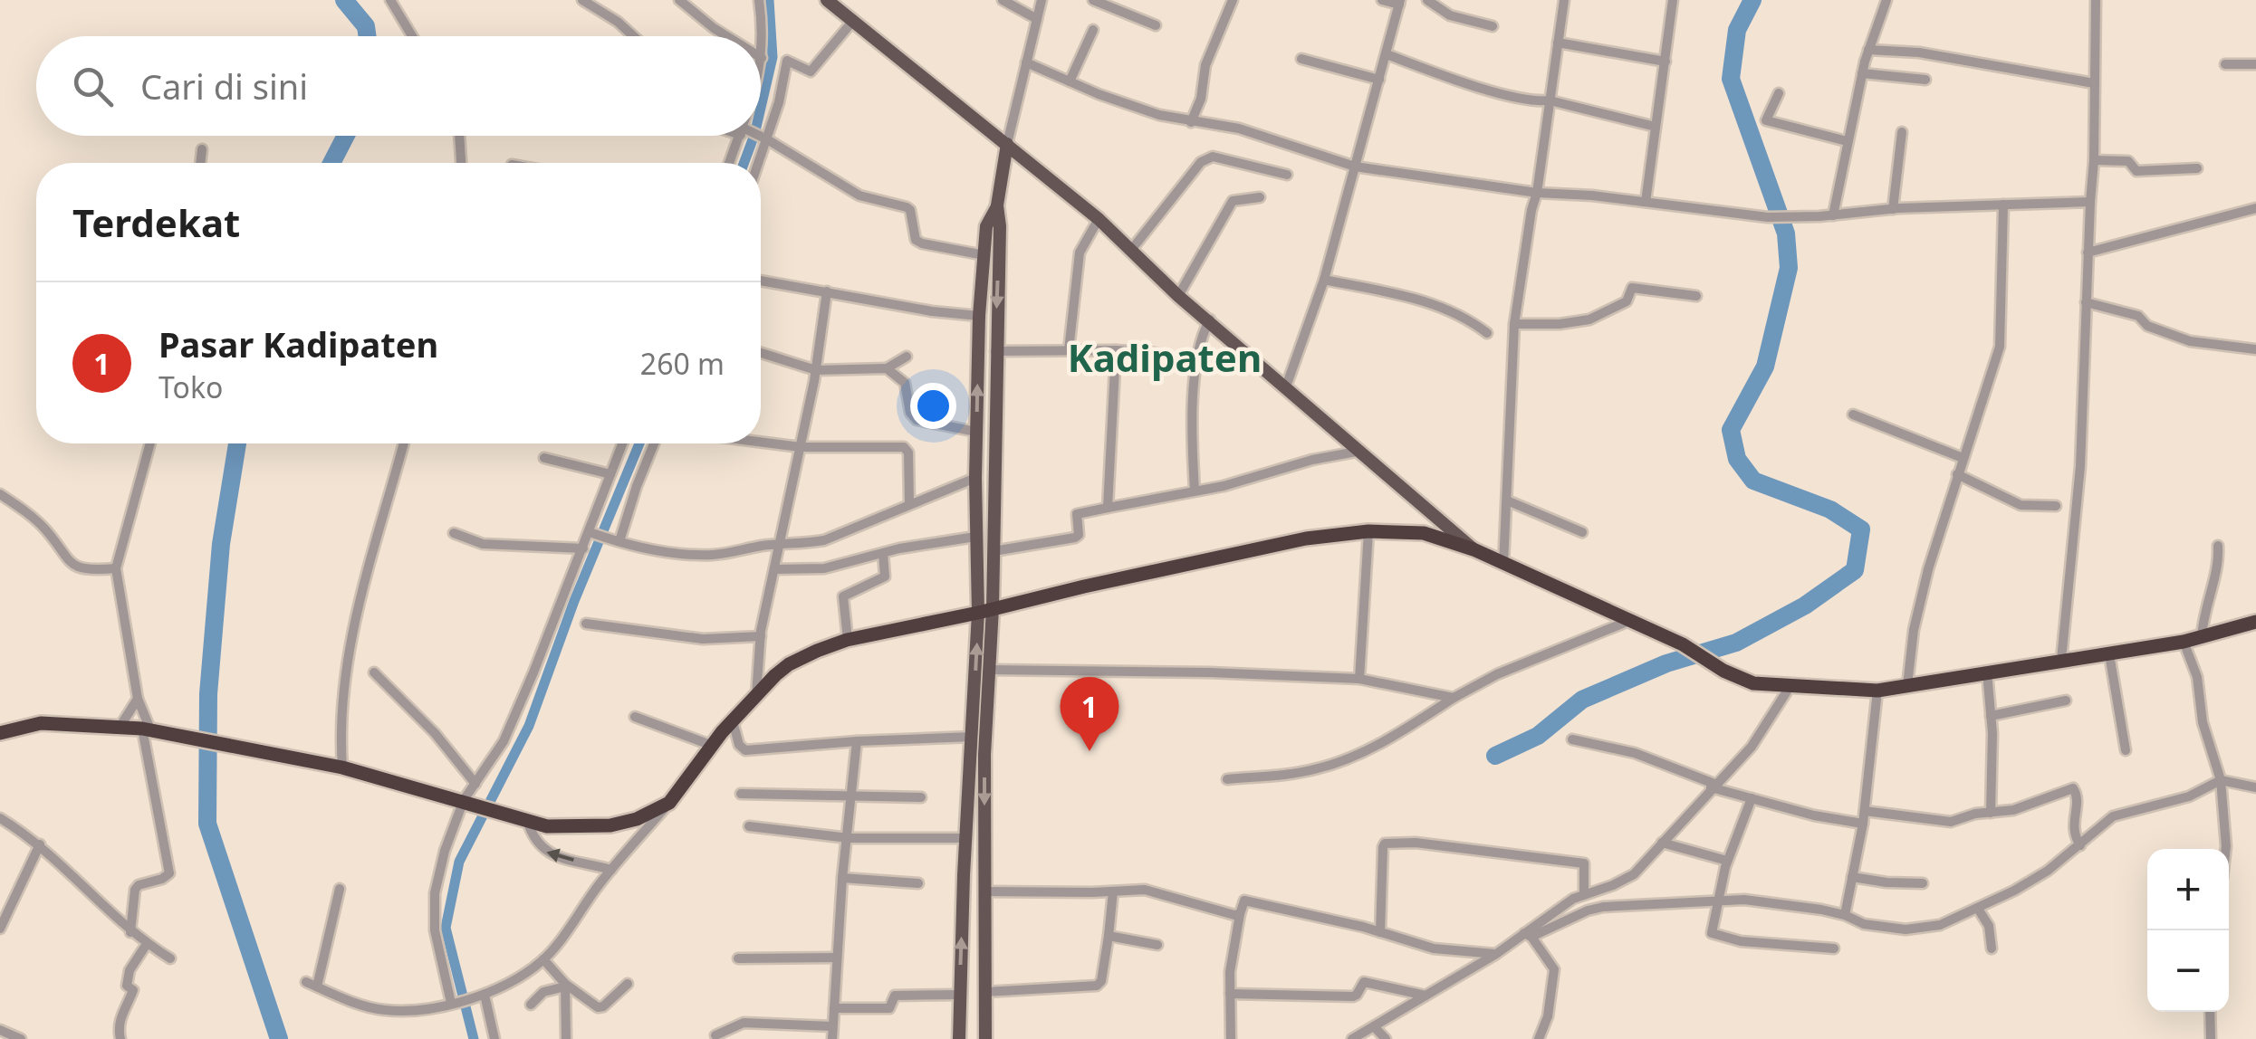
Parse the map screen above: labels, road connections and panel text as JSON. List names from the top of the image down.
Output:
{
  "districts": ["Kadipaten"],
  "page": {
    "search": "Cari di sini",
    "heading": "Terdekat",
    "list": [
      {
        "mark": "1",
        "name": "Pasar Kadipaten",
        "note": "Toko",
        "value": "260 m"
      }
    ],
    "pins": "1",
    "map_buttons": ["+", "−"]
  }
}
